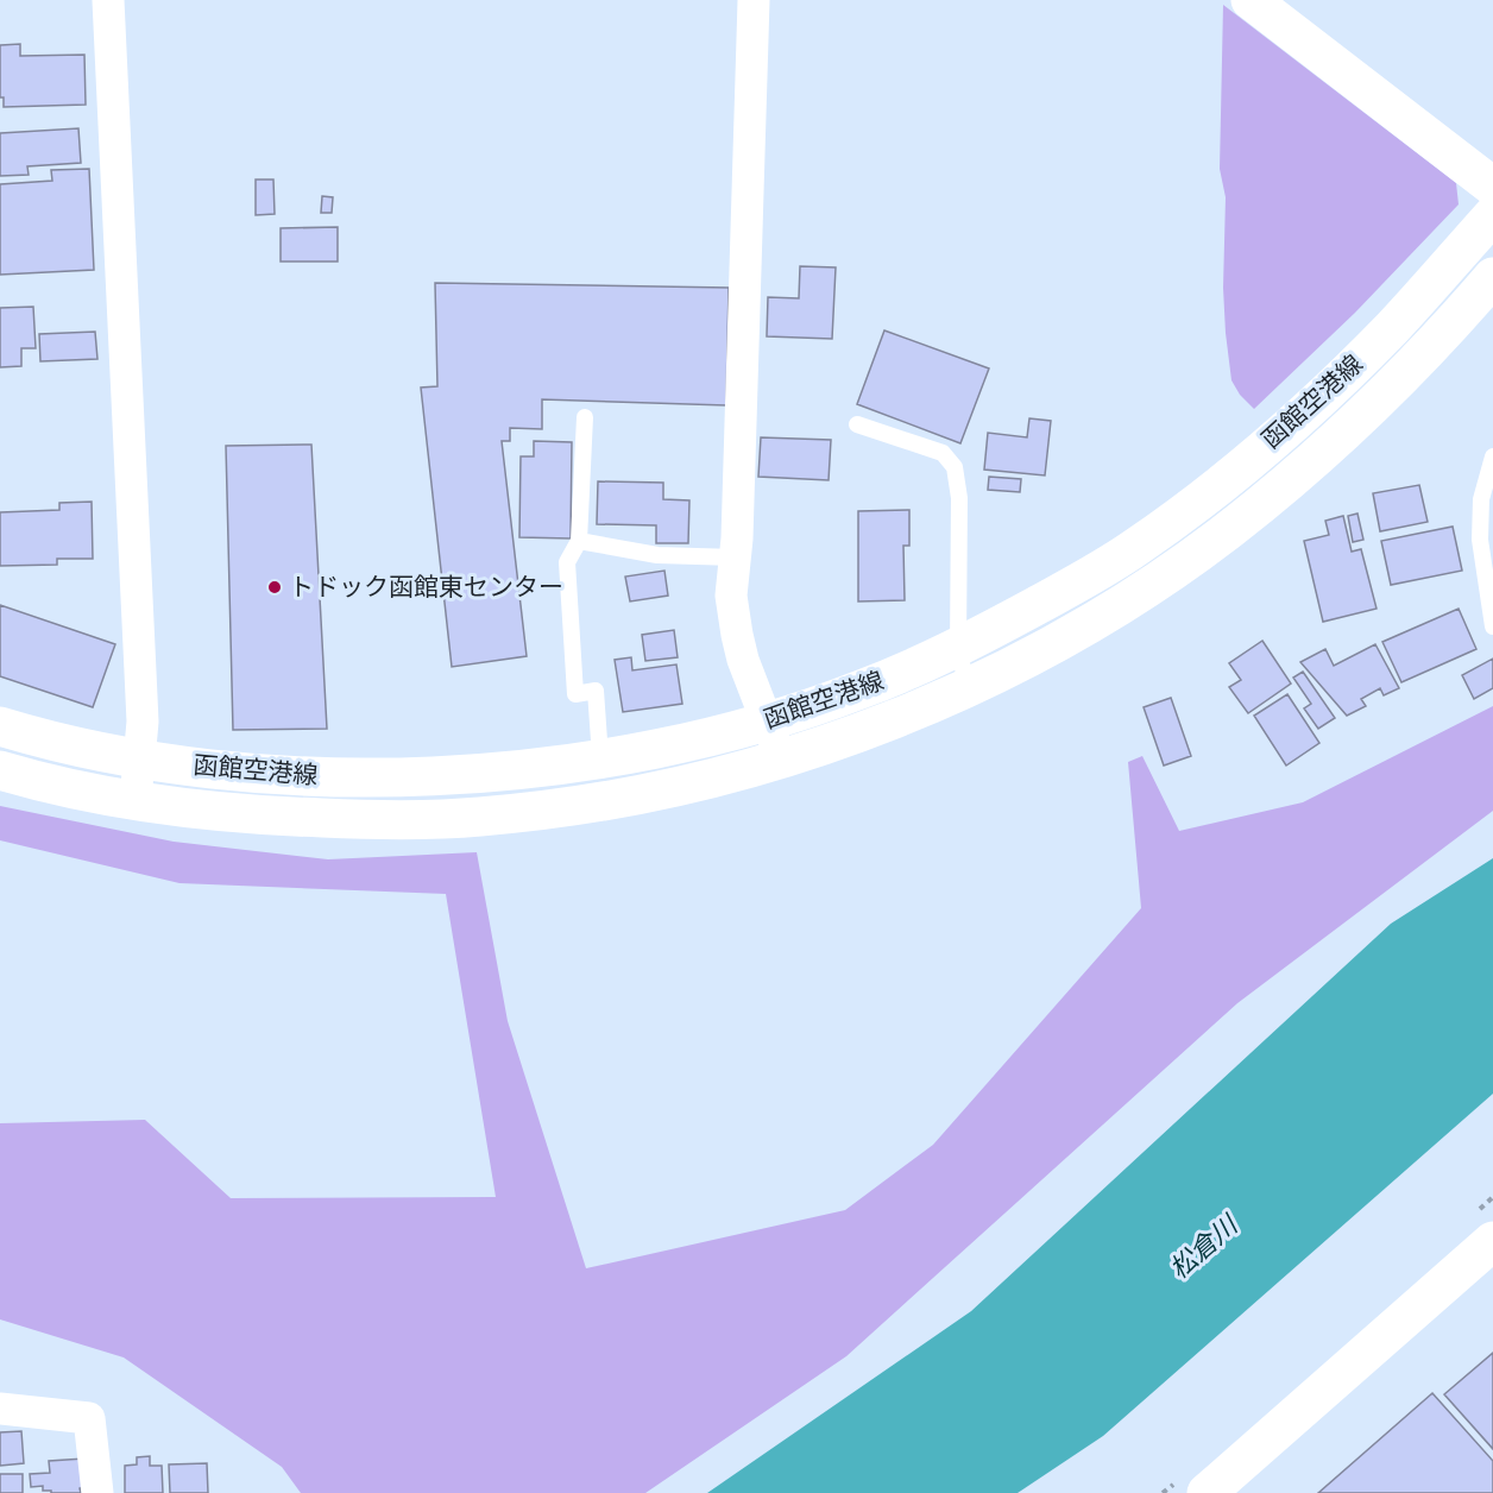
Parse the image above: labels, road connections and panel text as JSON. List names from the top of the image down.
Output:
{
  "streets": {
    "main road": ["函館空港線"]
  },
  "water": ["松倉川"],
  "places": ["トドック函館東センター"]
}
